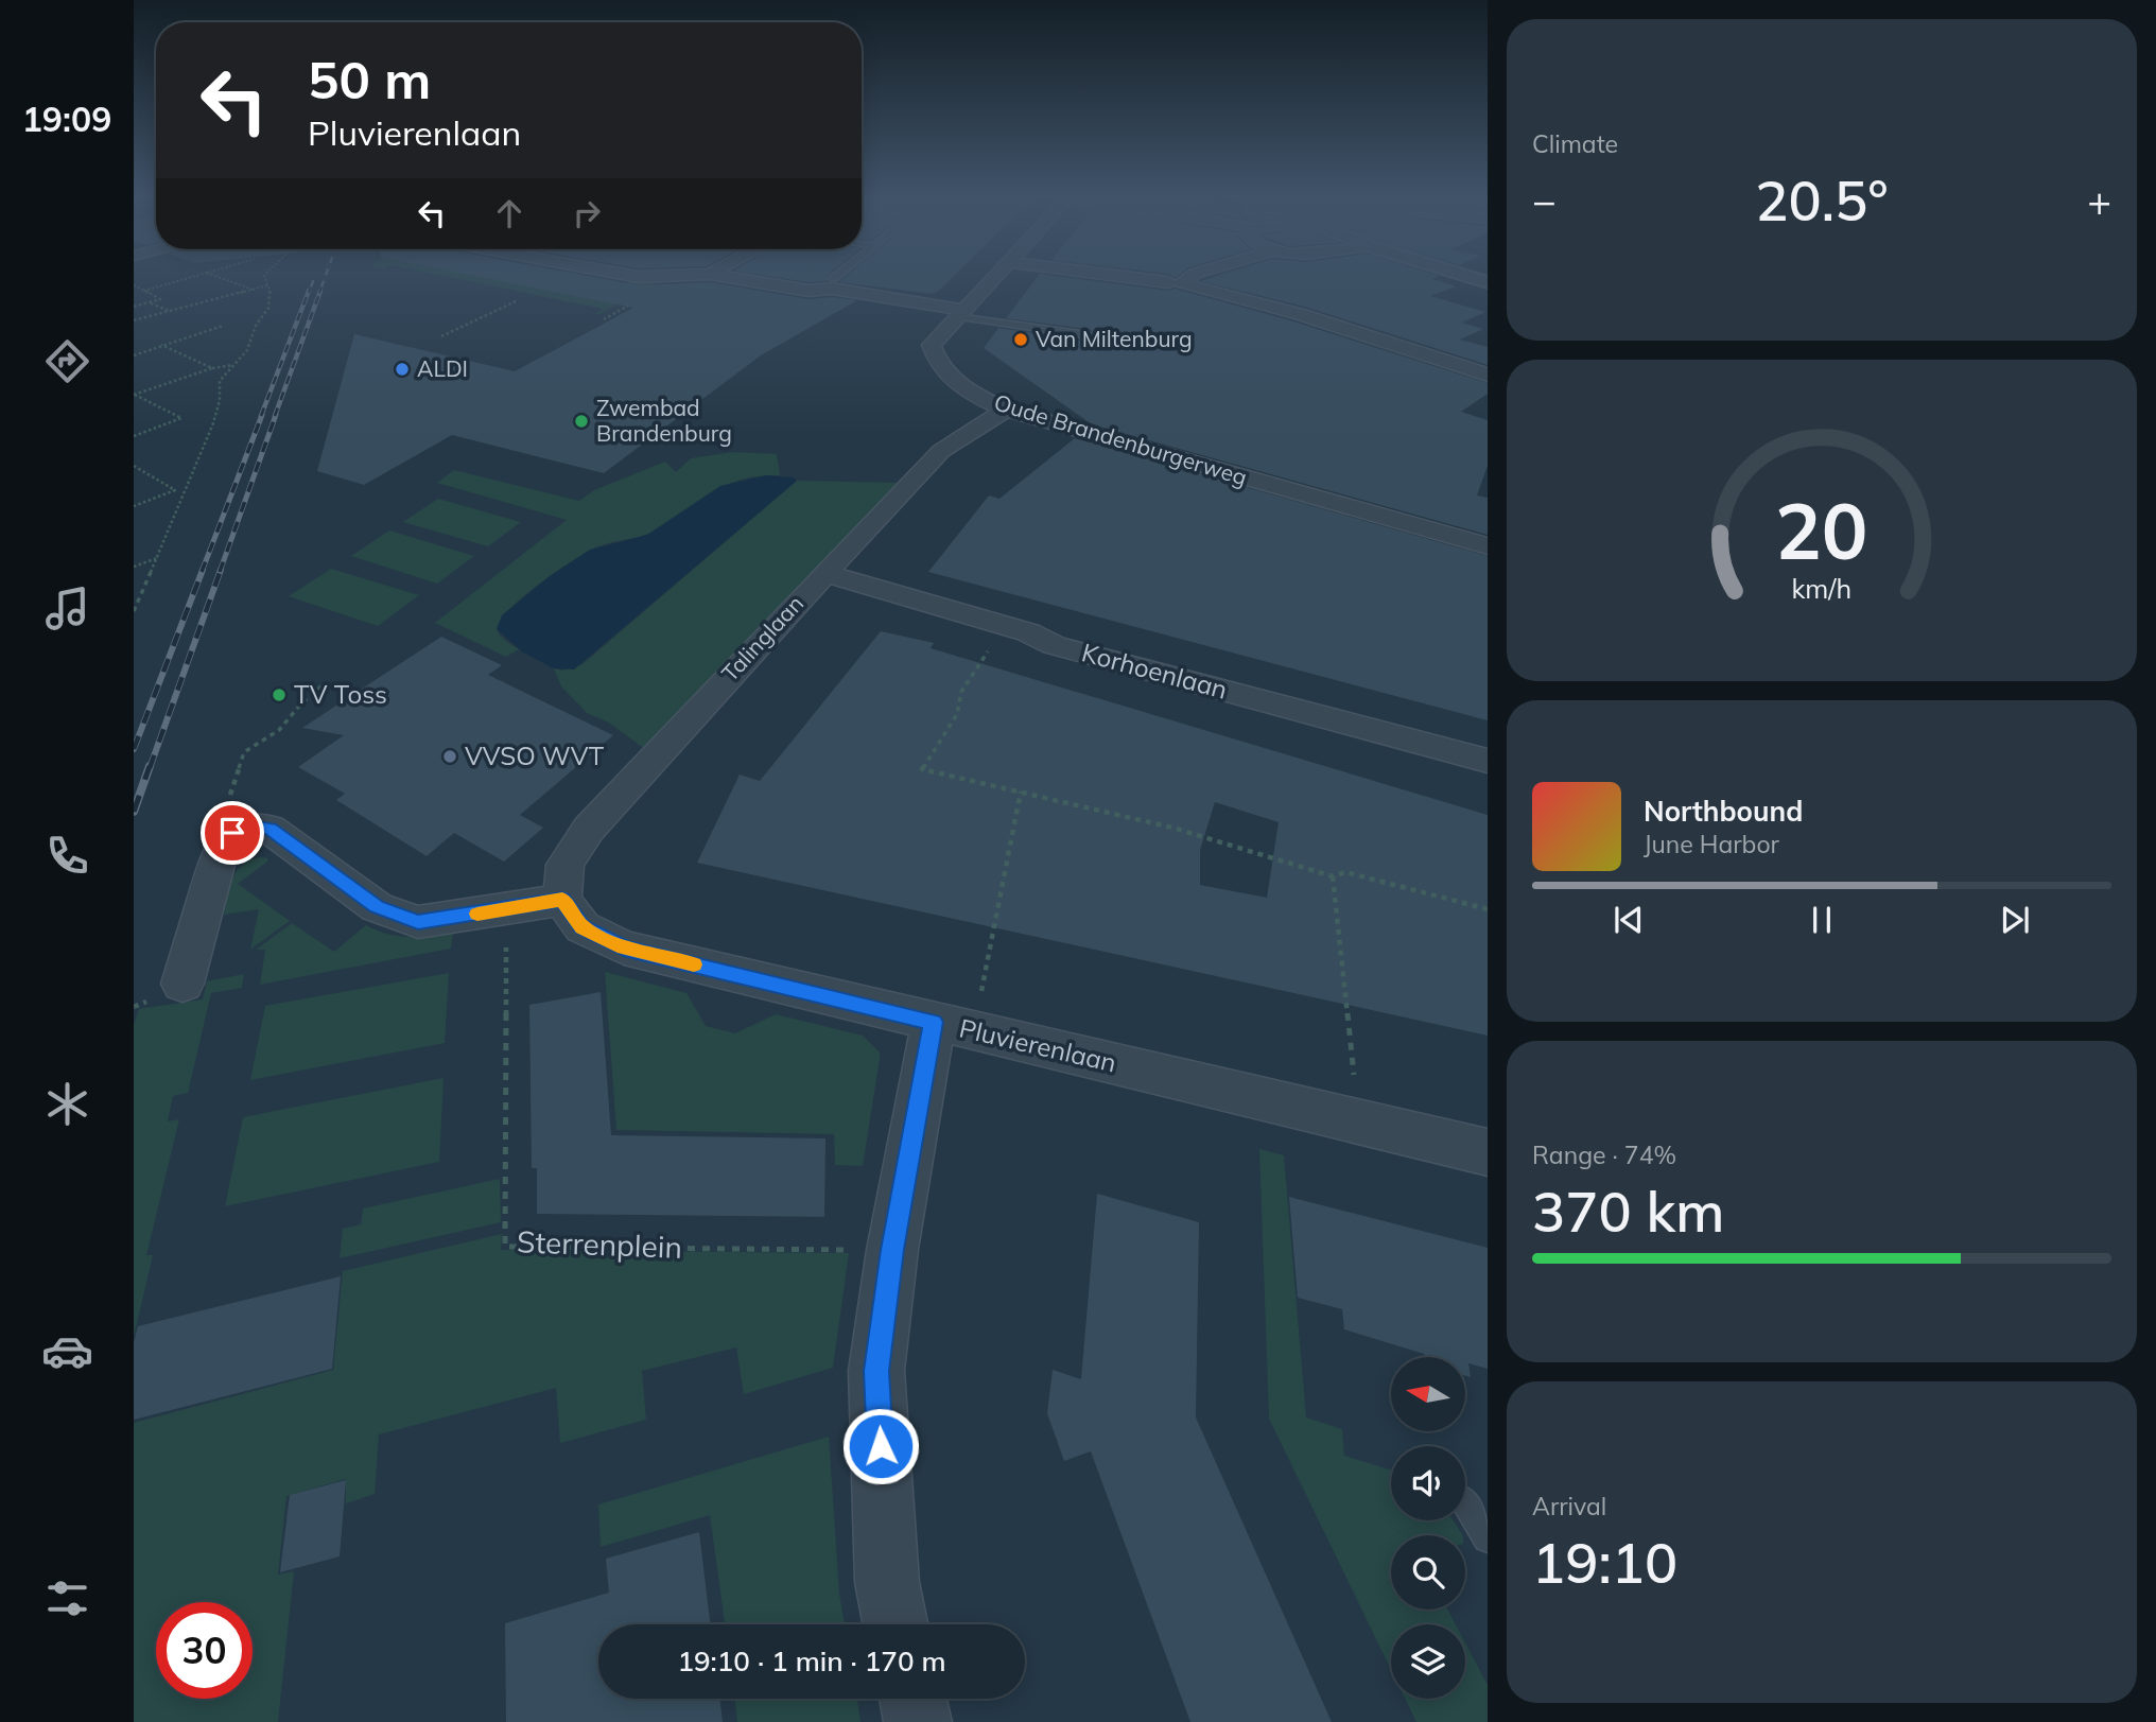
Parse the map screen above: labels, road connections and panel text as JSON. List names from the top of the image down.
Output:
{
  "streets": {
    "street": [
      "Oude Brandenburgerweg",
      "Talinglaan",
      "Korhoenlaan",
      "Pluvierenlaan"
    ],
    "path": ["Sterrenplein"]
  },
  "crossings": [
    ["Oude Brandenburgerweg", "Talinglaan"],
    ["Talinglaan", "Korhoenlaan"],
    ["Talinglaan", "Pluvierenlaan"]
  ],
  "places": [
    "Van Miltenburg",
    "ALDI",
    "Zwembad Brandenburg",
    "TV Toss",
    "VVSO WVT"
  ],
  "north": "left",
  "page": {
    "tabs": "19:09",
    "tile": [
      "Climate",
      ["Range · 74%", "370 km"],
      ["Arrival", "19:10"]
    ],
    "turn": ["50 m", "Pluvierenlaan"],
    "heat": ["−", "20.5°", "+"],
    "song": ["Northbound", "June Harbor"],
    "limit": "30",
    "trip": "19:10 · 1 min · 170 m",
    "gauge": ["20", "km/h"]
  }
}
